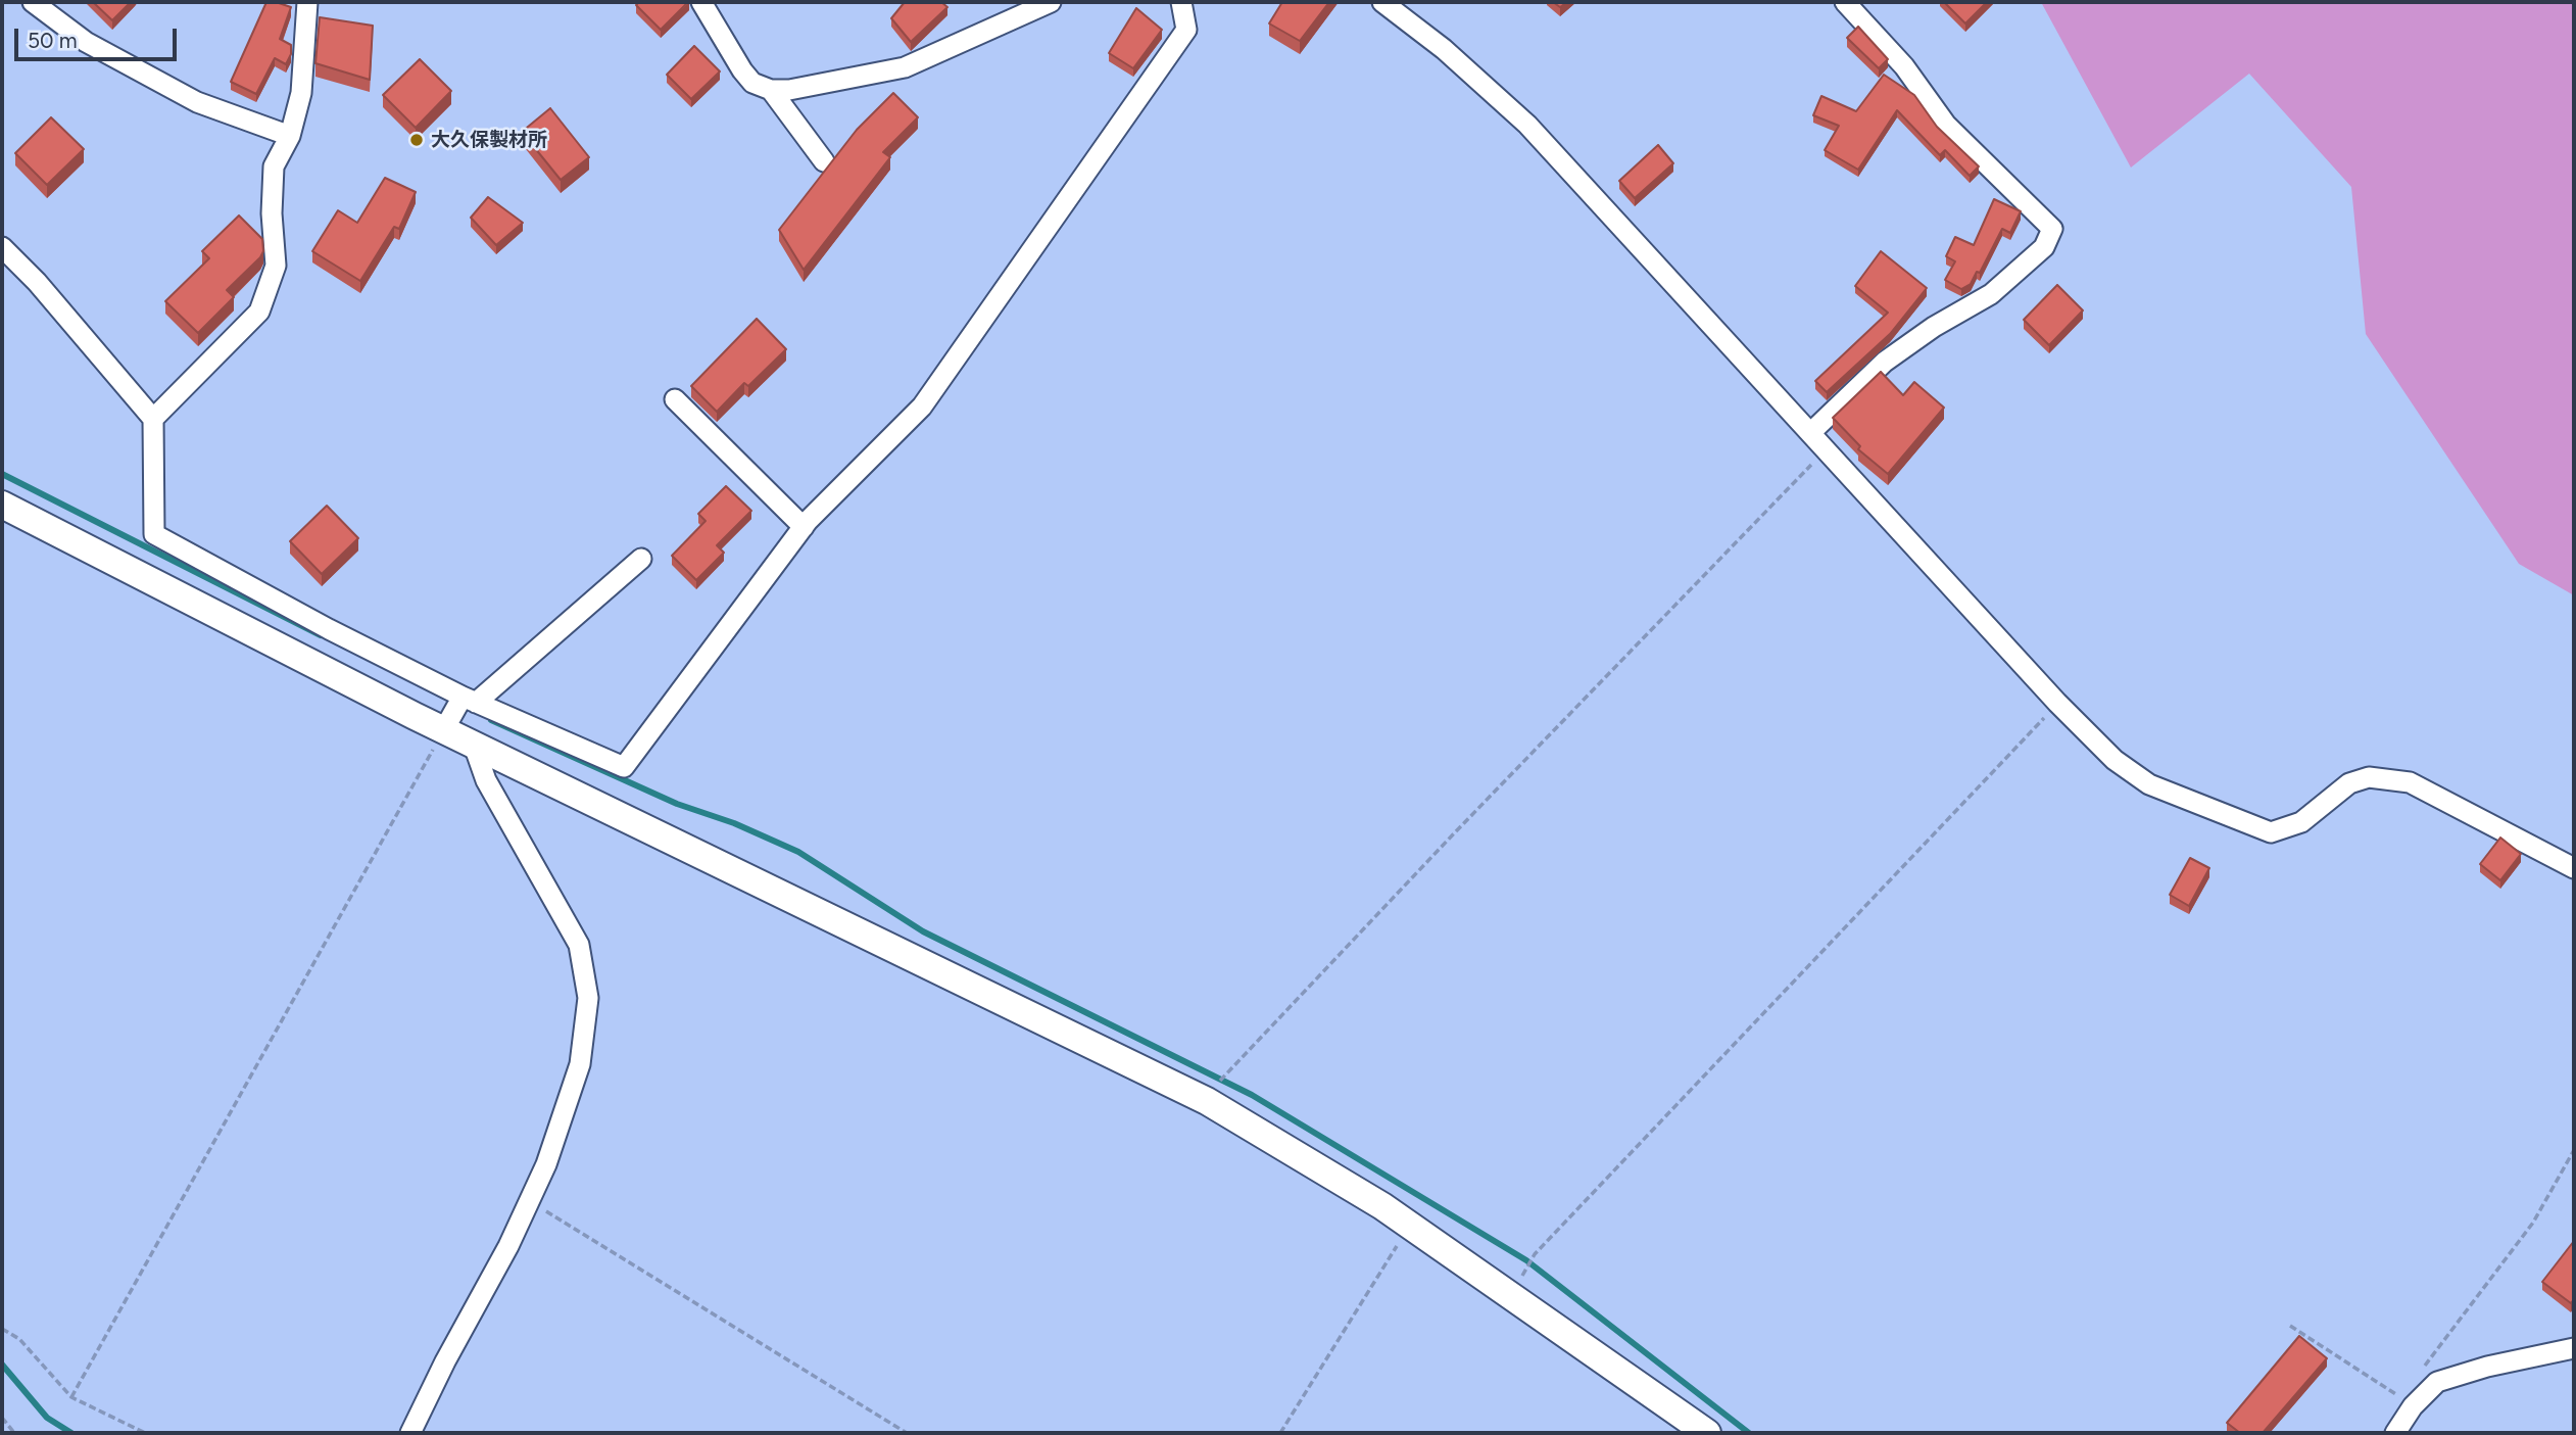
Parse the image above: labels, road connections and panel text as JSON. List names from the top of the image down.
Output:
{
  "places": ["大久保製材所"],
  "scale_bar": "50 m"
}
